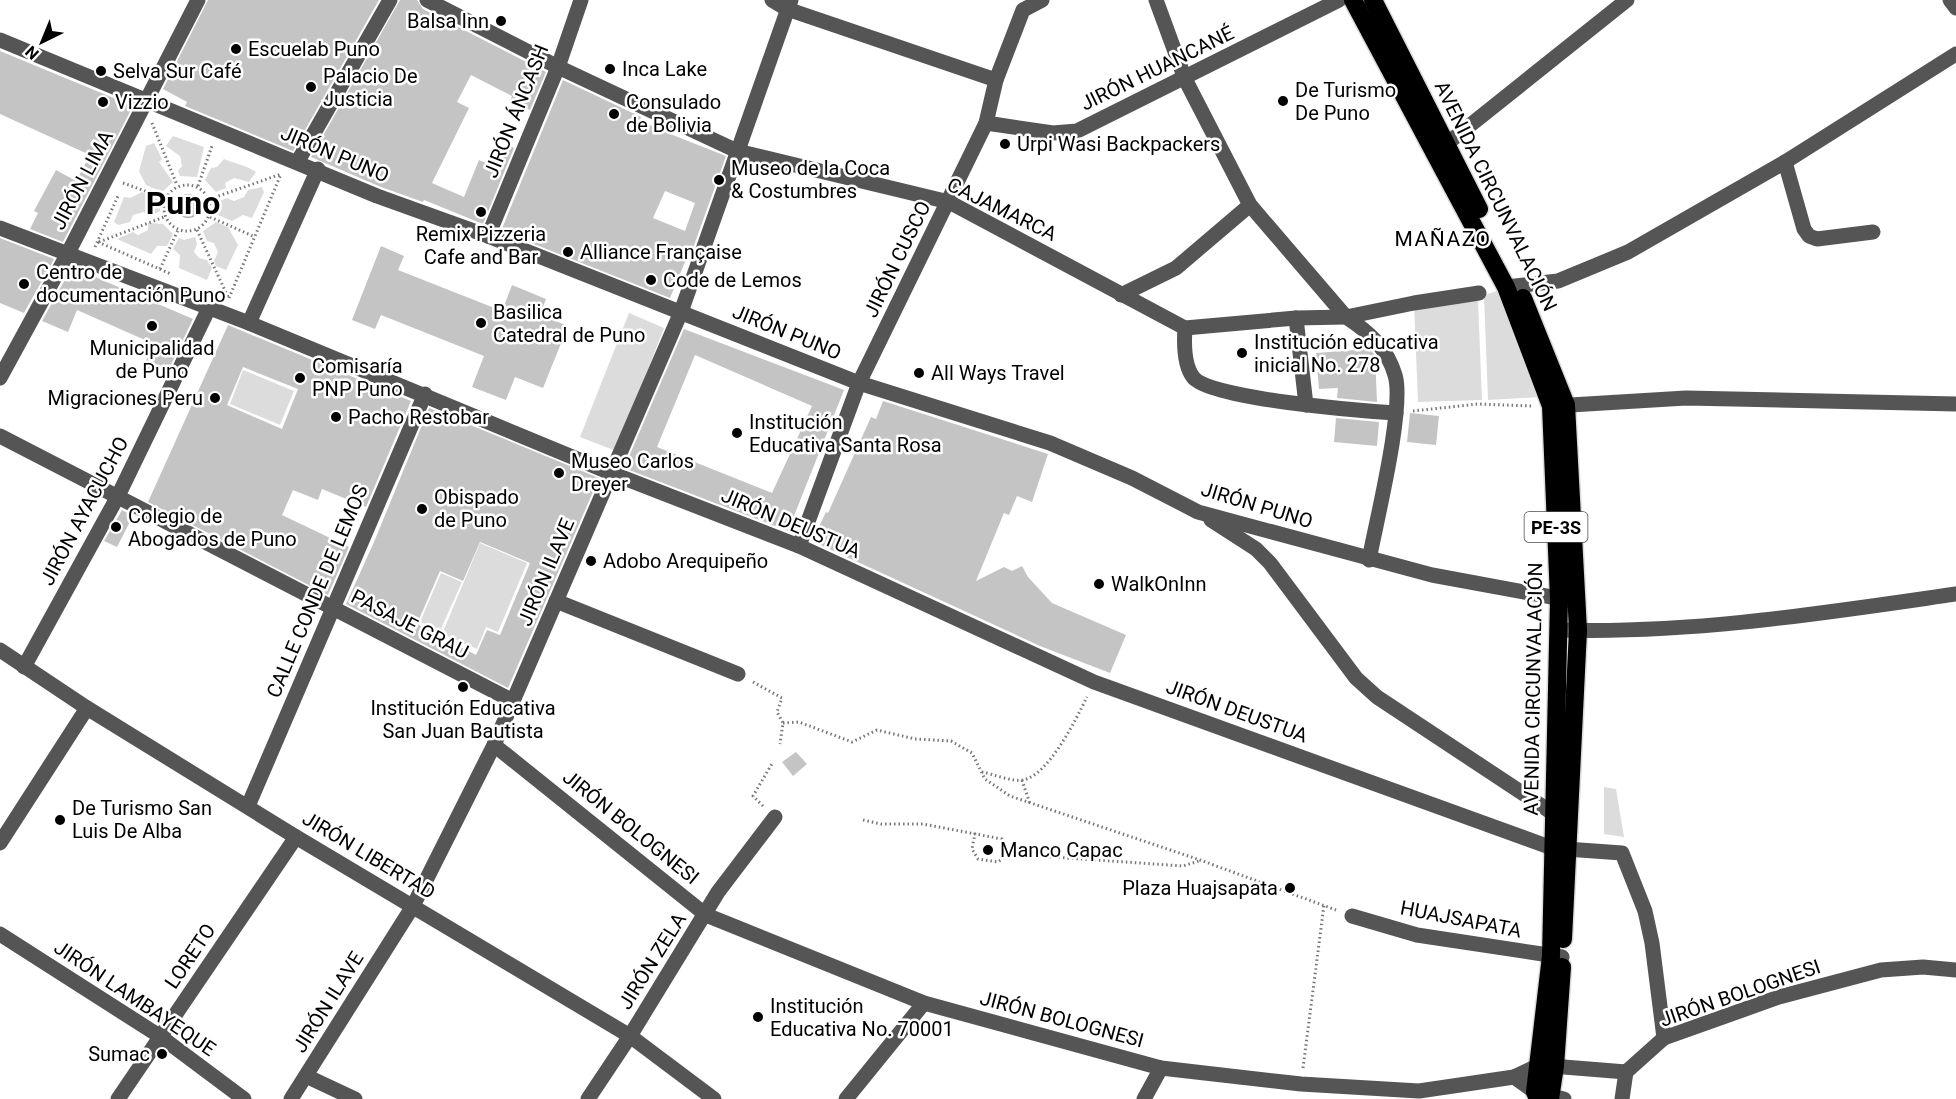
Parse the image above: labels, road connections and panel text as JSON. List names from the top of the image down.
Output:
{
  "streets": {
    "highway": ["AVENIDA CIRCUNVALACIÓN", "PE-3S"],
    "street": [
      "JIRÓN HUANCANÉ",
      "JIRÓN ÁNCASH",
      "JIRÓN PUNO",
      "JIRÓN LIMA",
      "CAJAMARCA",
      "JIRÓN CUSCO",
      "JIRÓN AYACUCHO",
      "JIRÓN DEUSTUA",
      "JIRÓN ILAVE",
      "CALLE CONDE DE LEMOS",
      "PASAJE GRAU",
      "JIRÓN BOLOGNESI",
      "JIRÓN LIBERTAD",
      "HUAJSAPATA",
      "LORETO",
      "JIRÓN ZELA",
      "JIRÓN LAMBAYEQUE"
    ]
  },
  "crossings": [
    ["JIRÓN HUANCANÉ", "JIRÓN CUSCO"],
    ["JIRÓN ÁNCASH", "JIRÓN PUNO"],
    ["JIRÓN ÁNCASH", "CAJAMARCA"],
    ["JIRÓN PUNO", "JIRÓN LIMA"],
    ["JIRÓN PUNO", "AVENIDA CIRCUNVALACIÓN"],
    ["JIRÓN PUNO", "JIRÓN CUSCO"],
    ["JIRÓN PUNO", "JIRÓN ILAVE"],
    ["JIRÓN LIMA", "JIRÓN DEUSTUA"],
    ["AVENIDA CIRCUNVALACIÓN", "JIRÓN DEUSTUA"],
    ["AVENIDA CIRCUNVALACIÓN", "JIRÓN BOLOGNESI"],
    ["AVENIDA CIRCUNVALACIÓN", "HUAJSAPATA"],
    ["CAJAMARCA", "JIRÓN CUSCO"],
    ["CAJAMARCA", "JIRÓN ILAVE"],
    ["JIRÓN CUSCO", "JIRÓN DEUSTUA"],
    ["JIRÓN AYACUCHO", "JIRÓN DEUSTUA"],
    ["JIRÓN AYACUCHO", "PASAJE GRAU"],
    ["JIRÓN AYACUCHO", "JIRÓN LIBERTAD"],
    ["JIRÓN DEUSTUA", "JIRÓN ILAVE"],
    ["JIRÓN DEUSTUA", "CALLE CONDE DE LEMOS"],
    ["JIRÓN DEUSTUA", "JIRÓN BOLOGNESI"],
    ["JIRÓN ILAVE", "PASAJE GRAU"],
    ["JIRÓN ILAVE", "JIRÓN BOLOGNESI"],
    ["JIRÓN ILAVE", "JIRÓN LIBERTAD"],
    ["CALLE CONDE DE LEMOS", "PASAJE GRAU"],
    ["CALLE CONDE DE LEMOS", "JIRÓN LIBERTAD"],
    ["JIRÓN BOLOGNESI", "JIRÓN ZELA"],
    ["JIRÓN LIBERTAD", "LORETO"],
    ["JIRÓN LIBERTAD", "JIRÓN ZELA"],
    ["LORETO", "JIRÓN LAMBAYEQUE"]
  ],
  "districts": ["Puno", "MAÑAZO"],
  "places": [
    "Balsa Inn",
    "Escuelab Puno",
    "Inca Lake",
    "Selva Sur Café",
    "Palacio De Justicia",
    "De Turismo De Puno",
    "Vizzio",
    "Consulado de Bolivia",
    "Urpi Wasi Backpackers",
    "Museo de la Coca & Costumbres",
    "Remix Pizzeria Cafe and Bar",
    "Alliance Française",
    "Code de Lemos",
    "Centro de documentación Puno",
    "Basilica Catedral de Puno",
    "Municipalidad de Puno",
    "Institución educativa inicial No. 278",
    "All Ways Travel",
    "Comisaría PNP Puno",
    "Migraciones Peru",
    "Pacho Restobar",
    "Institución Educativa Santa Rosa",
    "Museo Carlos Dreyer",
    "Obispado de Puno",
    "Colegio de Abogados de Puno",
    "Adobo Arequipeño",
    "WalkOnInn",
    "Institución Educativa San Juan Bautista",
    "De Turismo San Luis De Alba",
    "Manco Capac",
    "Plaza Huajsapata",
    "Institución Educativa No. 70001",
    "Sumac"
  ],
  "north": "bottom left"
}
